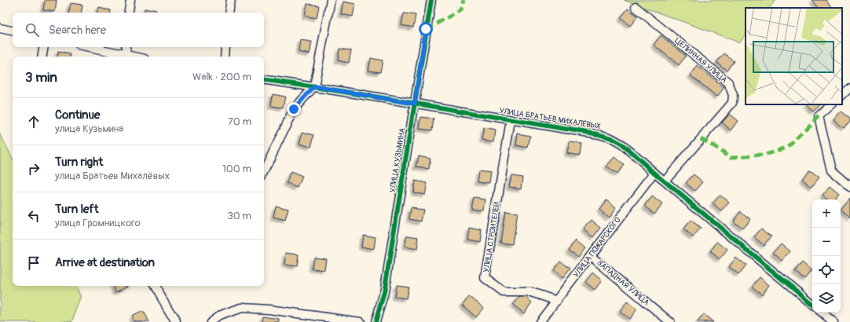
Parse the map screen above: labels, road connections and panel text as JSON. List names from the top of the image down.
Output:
{
  "streets": {
    "street": [
      "ЦЕЛИННАЯ УЛИЦА",
      "УЛИЦА БРАТЬЕВ МИХАЛЁВЫХ",
      "УЛИЦА КУЗЬМИНА",
      "УЛИЦА СТРОИТЕЛЕЙ",
      "УЛИЦА ПОЖАРСКОГО",
      "ЗАПАДНАЯ УЛИЦА"
    ]
  },
  "crossings": [
    ["ЦЕЛИННАЯ УЛИЦА", "УЛИЦА БРАТЬЕВ МИХАЛЁВЫХ"],
    ["УЛИЦА БРАТЬЕВ МИХАЛЁВЫХ", "УЛИЦА КУЗЬМИНА"],
    ["УЛИЦА БРАТЬЕВ МИХАЛЁВЫХ", "УЛИЦА СТРОИТЕЛЕЙ"],
    ["УЛИЦА БРАТЬЕВ МИХАЛЁВЫХ", "УЛИЦА ПОЖАРСКОГО"],
    ["УЛИЦА СТРОИТЕЛЕЙ", "УЛИЦА ПОЖАРСКОГО"],
    ["УЛИЦА ПОЖАРСКОГО", "ЗАПАДНАЯ УЛИЦА"]
  ],
  "page": {
    "search": "Search here",
    "heading": ["3 min", "Walk · 200 m"],
    "list": [
      ["Continue", "улица Кузьмина", "70 m"],
      ["Turn right", "улица Братьев Михалёвых", "100 m"],
      ["Turn left", "улица Громницкого", "30 m"],
      "Arrive at destination"
    ],
    "map_buttons": ["+", "−"]
  }
}
